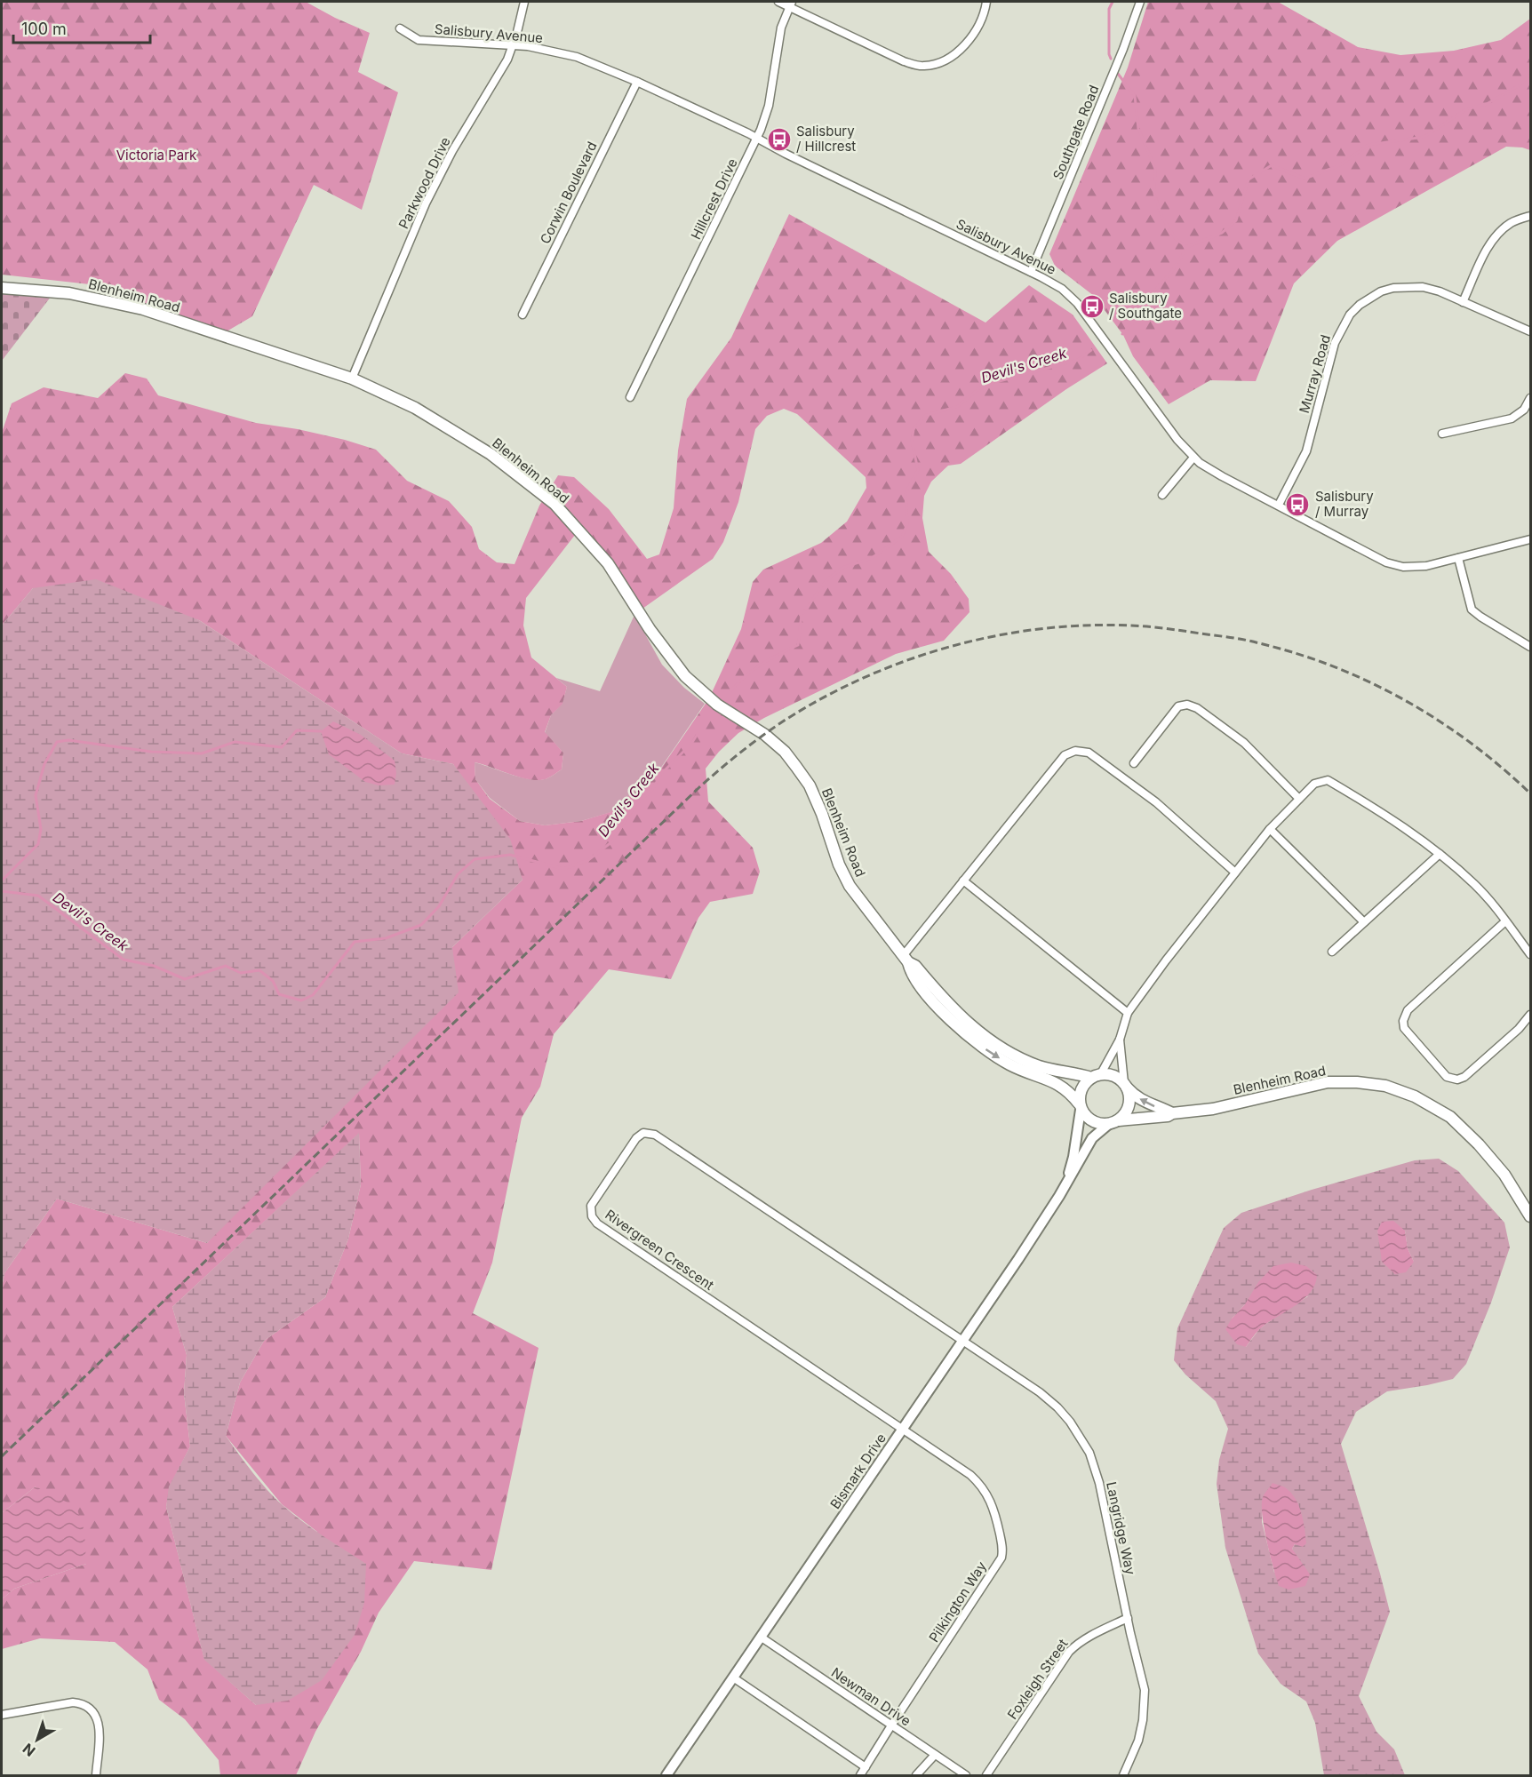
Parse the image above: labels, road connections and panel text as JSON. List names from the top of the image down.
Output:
{
  "streets": {
    "main road": ["Blenheim Road"],
    "street": [
      "Salisbury Avenue",
      "Southgate Road",
      "Parkwood Drive",
      "Corwin Boulevard",
      "Hillcrest Drive",
      "Murray Road",
      "Rivergreen Crescent",
      "Bismark Drive",
      "Langridge Way",
      "Pilkington Way",
      "Foxleigh Street",
      "Newman Drive"
    ]
  },
  "crossings": [
    ["Salisbury Avenue", "Southgate Road"],
    ["Salisbury Avenue", "Parkwood Drive"],
    ["Salisbury Avenue", "Corwin Boulevard"],
    ["Salisbury Avenue", "Hillcrest Drive"],
    ["Salisbury Avenue", "Murray Road"],
    ["Parkwood Drive", "Blenheim Road"],
    ["Blenheim Road", "Bismark Drive"],
    ["Rivergreen Crescent", "Bismark Drive"],
    ["Rivergreen Crescent", "Langridge Way"],
    ["Rivergreen Crescent", "Pilkington Way"],
    ["Bismark Drive", "Langridge Way"],
    ["Bismark Drive", "Pilkington Way"],
    ["Bismark Drive", "Newman Drive"],
    ["Langridge Way", "Foxleigh Street"],
    ["Pilkington Way", "Newman Drive"]
  ],
  "water": ["Devil's Creek"],
  "parks": ["Victoria Park"],
  "places": {
    "bus stop": ["Salisbury / Hillcrest", "Salisbury / Southgate", "Salisbury / Murray"]
  },
  "scale_bar": "100 m",
  "north": "bottom left"
}
